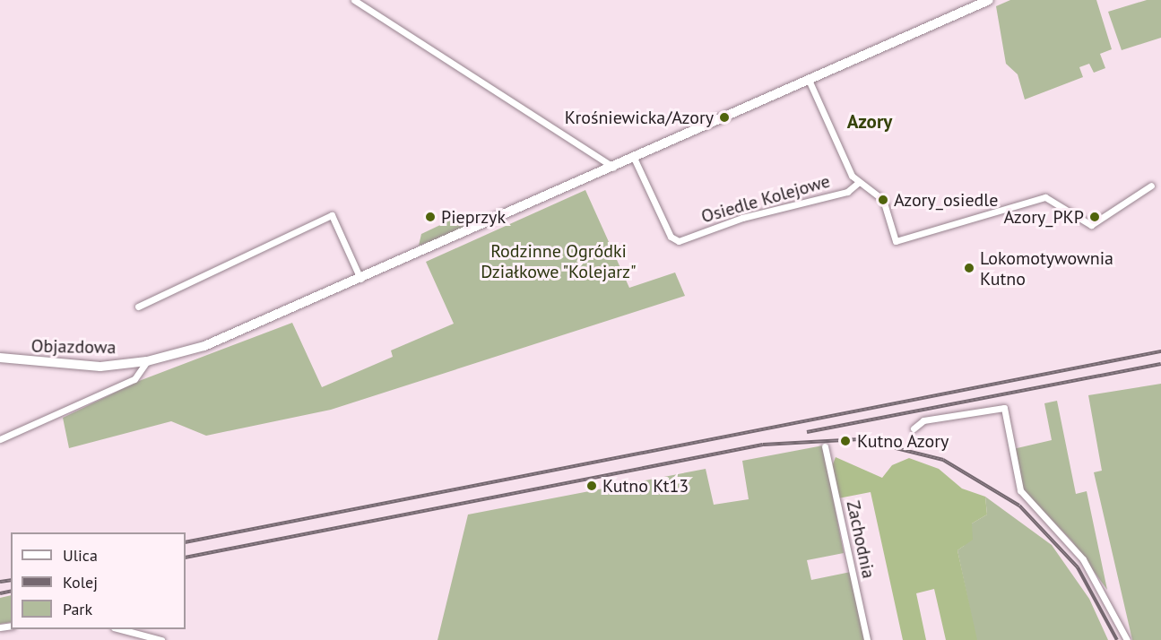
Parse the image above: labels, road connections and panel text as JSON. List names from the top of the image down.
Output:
{
  "streets": {
    "main road": ["Objazdowa"],
    "street": ["Osiedle Kolejowe", "Zachodnia"]
  },
  "crossings": [
    ["Osiedle Kolejowe", "Objazdowa"]
  ],
  "districts": ["Azory"],
  "parks": ["Rodzinne Ogródki Działkowe \"Kolejarz\""],
  "places": [
    "Krośniewicka/Azory",
    "Azory_osiedle",
    "Pieprzyk",
    "Azory_PKP",
    "Lokomotywownia Kutno",
    "Kutno Azory",
    "Kutno Kt13"
  ],
  "legend": ["Ulica", "Kolej", "Park"]
}
